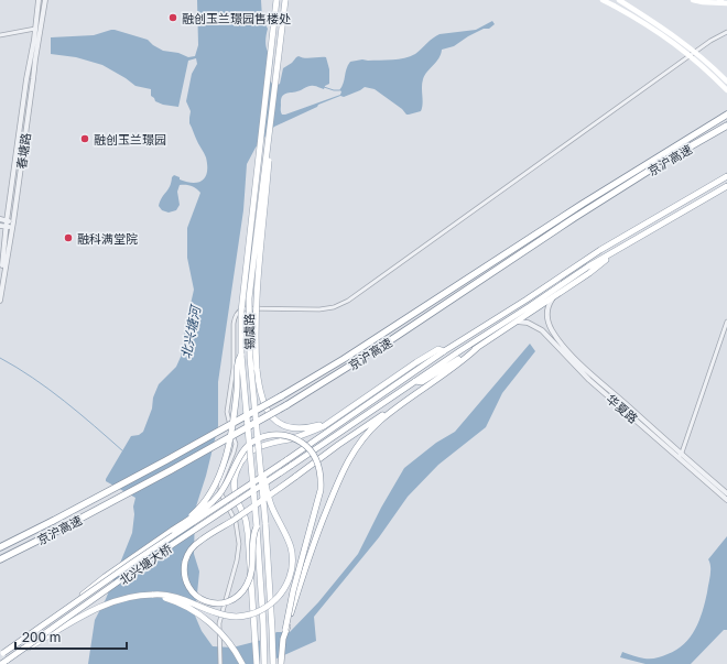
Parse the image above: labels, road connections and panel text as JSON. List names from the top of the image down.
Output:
{
  "streets": {
    "highway": ["京沪高速"],
    "main road": ["锡虞路", "北兴塘大桥"],
    "street": ["春塘路", "华夏路"]
  },
  "water": ["北兴塘河"],
  "places": ["融创玉兰璟园售楼处", "融创玉兰璟园", "融科满堂院"],
  "scale_bar": "200 m"
}
